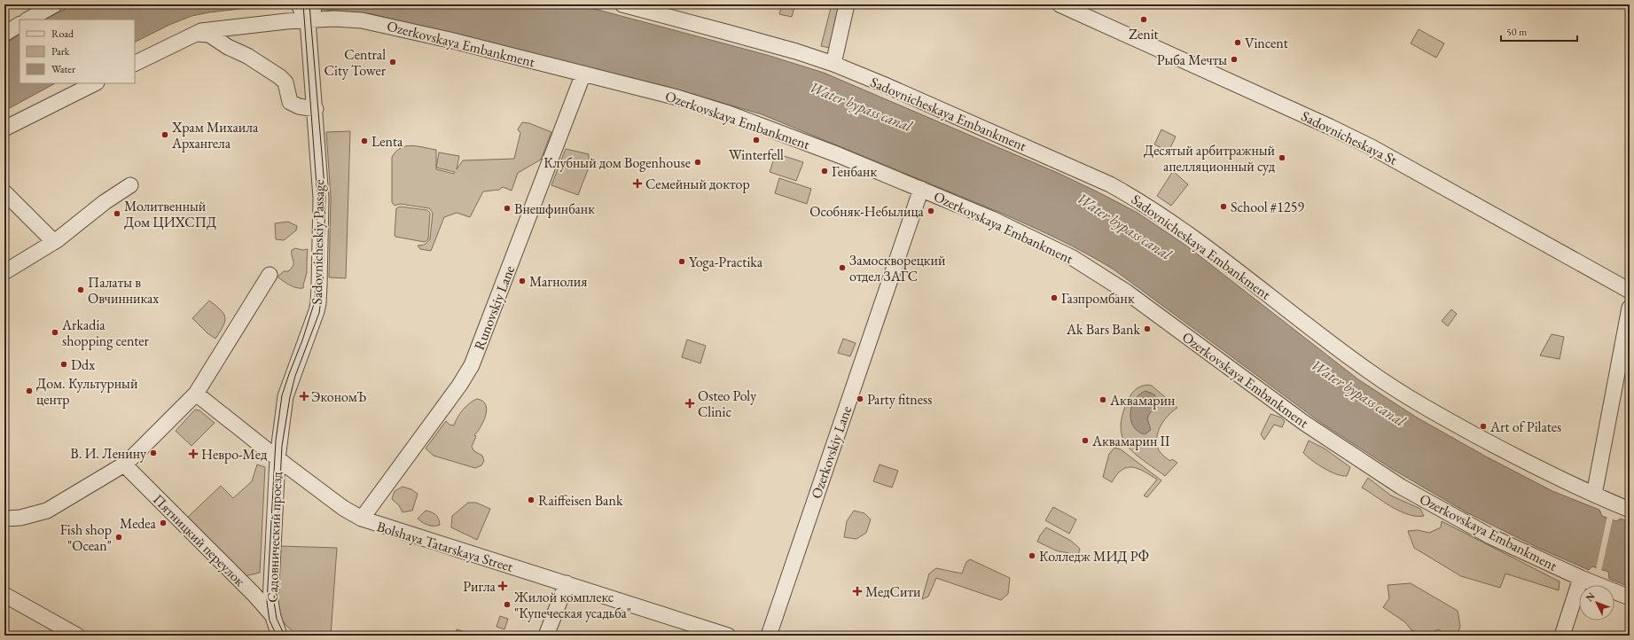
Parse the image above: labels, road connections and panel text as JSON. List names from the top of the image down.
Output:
{
  "streets": {
    "street": [
      "Ozerkovskaya Embankment",
      "Sadovnicheskaya Embankment",
      "Sadovnicheskaya St",
      "Sadovnicheskiy Passage",
      "Runovskiy Lane",
      "Ozerkovskiy Lane",
      "Садовнический проезд",
      "Пятницкий переулок",
      "Bolshaya Tatarskaya Street"
    ]
  },
  "crossings": [
    ["Ozerkovskaya Embankment", "Sadovnicheskiy Passage"],
    ["Ozerkovskaya Embankment", "Runovskiy Lane"],
    ["Ozerkovskaya Embankment", "Ozerkovskiy Lane"],
    ["Sadovnicheskiy Passage", "Садовнический проезд"],
    ["Sadovnicheskiy Passage", "Bolshaya Tatarskaya Street"],
    ["Runovskiy Lane", "Bolshaya Tatarskaya Street"],
    ["Садовнический проезд", "Пятницкий переулок"],
    ["Садовнический проезд", "Bolshaya Tatarskaya Street"]
  ],
  "water": ["Water bypass canal"],
  "places": {
    "other": [
      "Zenit",
      "Vincent",
      "Рыба Мечты",
      "Central City Tower",
      "Храм Михаила Архангела",
      "Winterfell",
      "Lenta",
      "Десятый арбитражный апелляционный суд",
      "Клубный дом Bogenhouse",
      "Генбанк",
      "School #1259",
      "Внешфинбанк",
      "Особняк-Небылица",
      "Молитвенный Дом ЦИХСПД",
      "Yoga-Practika",
      "Замоскворецкий отдел ЗАГС",
      "Магнолия",
      "Палаты в Овчинниках",
      "Газпромбанк",
      "Ak Bars Bank",
      "Arkadia shopping center",
      "Ddx",
      "Дом. Культурный центр",
      "Party fitness",
      "Аквамарин",
      "Art of Pilates",
      "Аквамарин II",
      "В. И. Ленину",
      "Raiffeisen Bank",
      "Medea",
      "Fish shop \"Ocean\"",
      "Колледж МИД РФ",
      "Жилой комплекс \"Купеческая усадьба\""
    ],
    "health": [
      "Семейный доктор",
      "ЭкономЪ",
      "Osteo Poly Clinic",
      "Невро-Мед",
      "Ригла",
      "МедСити"
    ]
  },
  "legend": ["Road", "Park", "Water"],
  "scale_bar": "50 m",
  "north": "top left"
}
